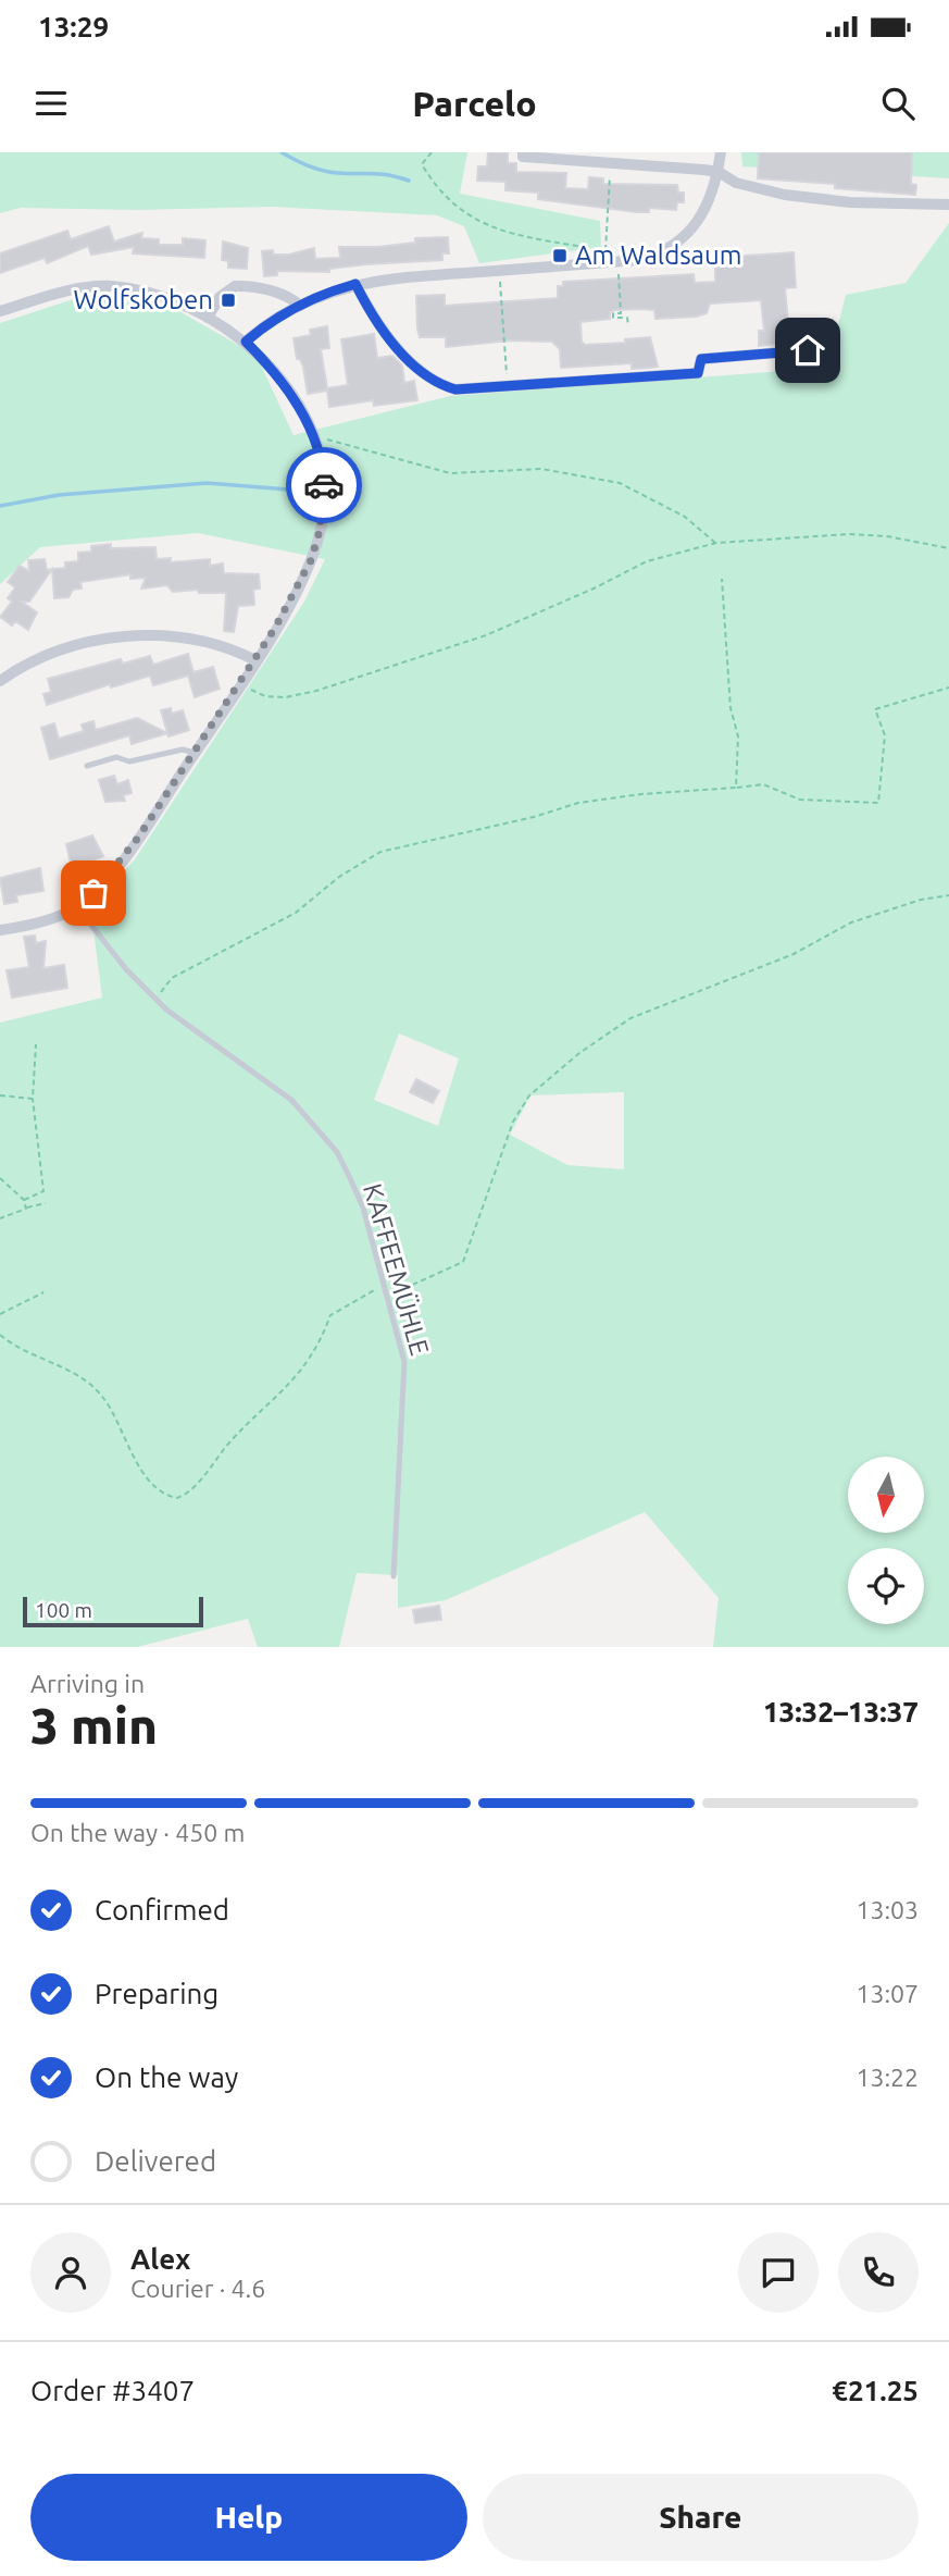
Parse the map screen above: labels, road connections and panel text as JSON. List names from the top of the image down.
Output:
{
  "streets": {
    "lane": ["KAFFEEMÜHLE"]
  },
  "places": {
    "transit": ["Am Waldsaum", "Wolfskoben"]
  },
  "scale_bar": "100 m",
  "north": "bottom",
  "page": {
    "status": "13:29",
    "header": "Parcelo",
    "scale": "100 m",
    "heading": ["3 min", "Arriving in", "13:32–13:37"],
    "panel": [
      "Alex",
      "Courier · 4.6",
      "Order #3407",
      "€21.25"
    ],
    "bar": "On the way · 450 m",
    "list": [
      ["Confirmed", "13:03"],
      ["Preparing", "13:07"],
      ["On the way", "13:22"],
      "Delivered"
    ],
    "buttons": ["Help", "Share"]
  }
}
